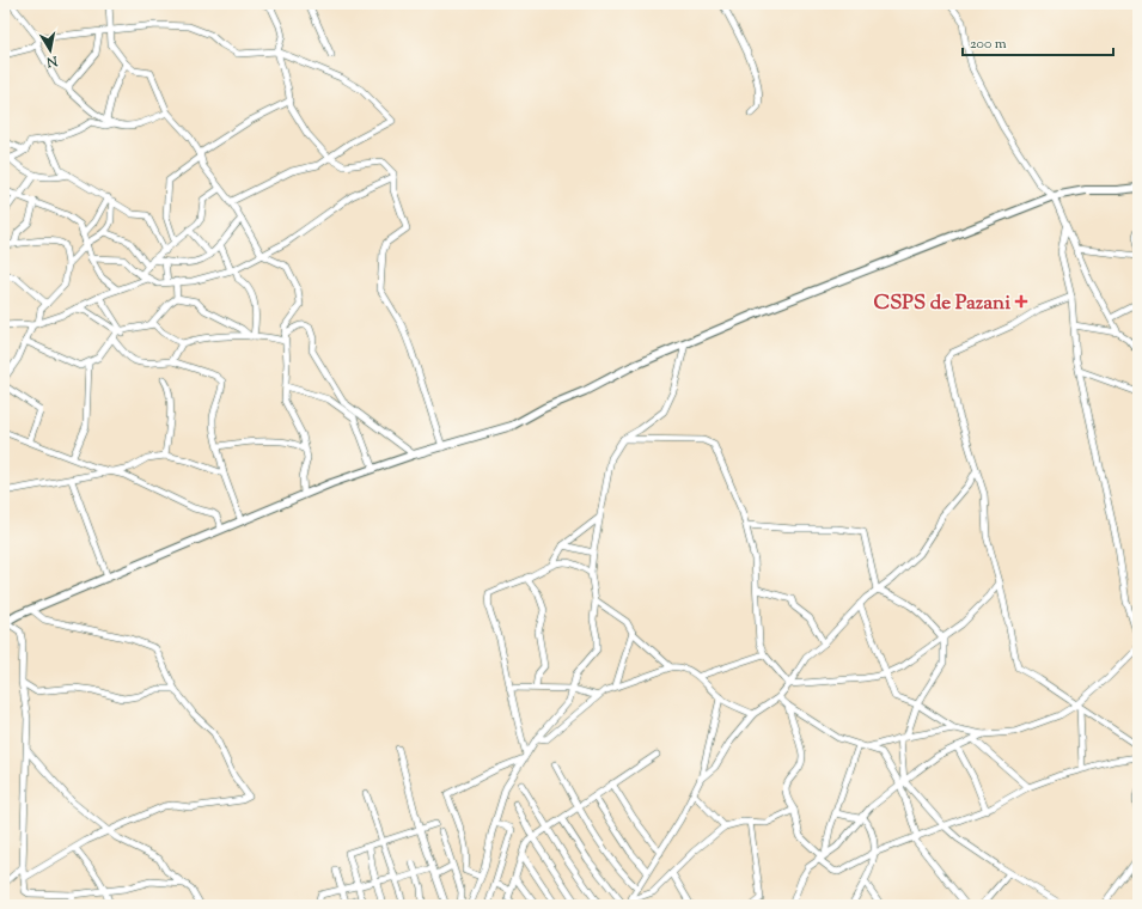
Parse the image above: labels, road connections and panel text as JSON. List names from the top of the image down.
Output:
{
  "places": {
    "health": ["CSPS de Pazani"]
  },
  "scale_bar": "200 m",
  "north": "bottom"
}
